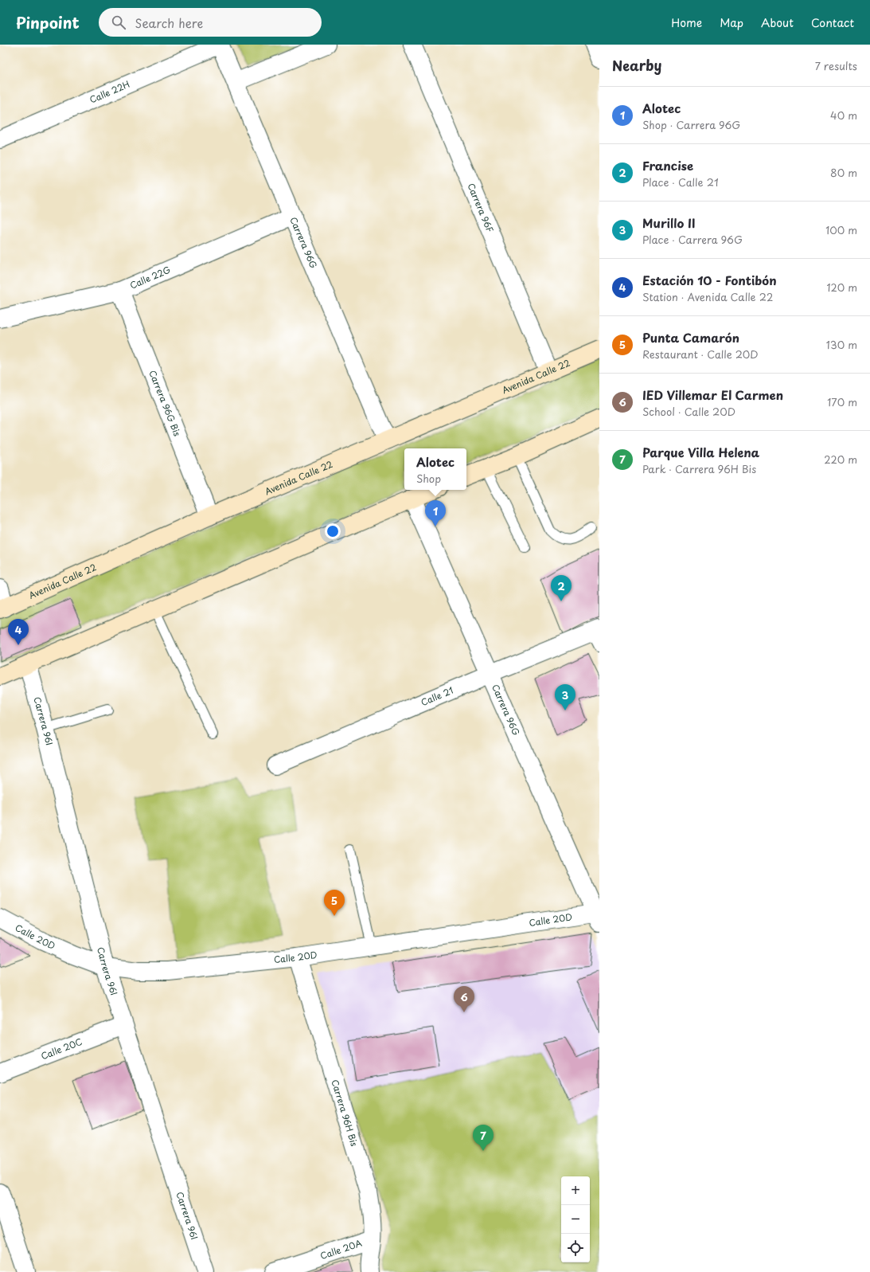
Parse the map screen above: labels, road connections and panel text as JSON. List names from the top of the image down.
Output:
{
  "streets": {
    "main road": ["Avenida Calle 22"],
    "street": [
      "Calle 22H",
      "Carrera 96F",
      "Carrera 96G",
      "Calle 22G",
      "Carrera 96G Bis",
      "Calle 21",
      "Carrera 96I",
      "Calle 20D",
      "Calle 20C",
      "Carrera 96H Bis",
      "Calle 20A"
    ]
  },
  "crossings": [
    ["Calle 22H", "Carrera 96G"],
    ["Carrera 96F", "Avenida Calle 22"],
    ["Carrera 96G", "Calle 22G"],
    ["Carrera 96G", "Avenida Calle 22"],
    ["Carrera 96G", "Calle 21"],
    ["Carrera 96G", "Calle 20D"],
    ["Calle 22G", "Carrera 96G Bis"],
    ["Avenida Calle 22", "Carrera 96G Bis"],
    ["Carrera 96I", "Calle 20D"],
    ["Carrera 96I", "Calle 20C"],
    ["Calle 20D", "Carrera 96H Bis"],
    ["Carrera 96H Bis", "Calle 20A"]
  ],
  "page": {
    "header": "Pinpoint",
    "search": "Search here",
    "nav": [
      "Home",
      "Map",
      "About",
      "Contact"
    ],
    "heading": ["Nearby", "7 results"],
    "list": [
      {
        "mark": "1",
        "name": "Alotec",
        "note": "Shop · Carrera 96G",
        "value": "40 m"
      },
      {
        "mark": "2",
        "name": "Francise",
        "note": "Place · Calle 21",
        "value": "80 m"
      },
      {
        "mark": "3",
        "name": "Murillo II",
        "note": "Place · Carrera 96G",
        "value": "100 m"
      },
      {
        "mark": "4",
        "name": "Estación 10 - Fontibón",
        "note": "Station · Avenida Calle 22",
        "value": "120 m"
      },
      {
        "mark": "5",
        "name": "Punta Camarón",
        "note": "Restaurant · Calle 20D",
        "value": "130 m"
      },
      {
        "mark": "6",
        "name": "IED Villemar El Carmen",
        "note": "School · Calle 20D",
        "value": "170 m"
      },
      {
        "mark": "7",
        "name": "Parque Villa Helena",
        "note": "Park · Carrera 96H Bis",
        "value": "220 m"
      }
    ],
    "popup": ["Alotec", "Shop"],
    "pins": [
      "1",
      "2",
      "4",
      "3",
      "5",
      "6",
      "7"
    ],
    "map_buttons": ["+", "−"]
  }
}
